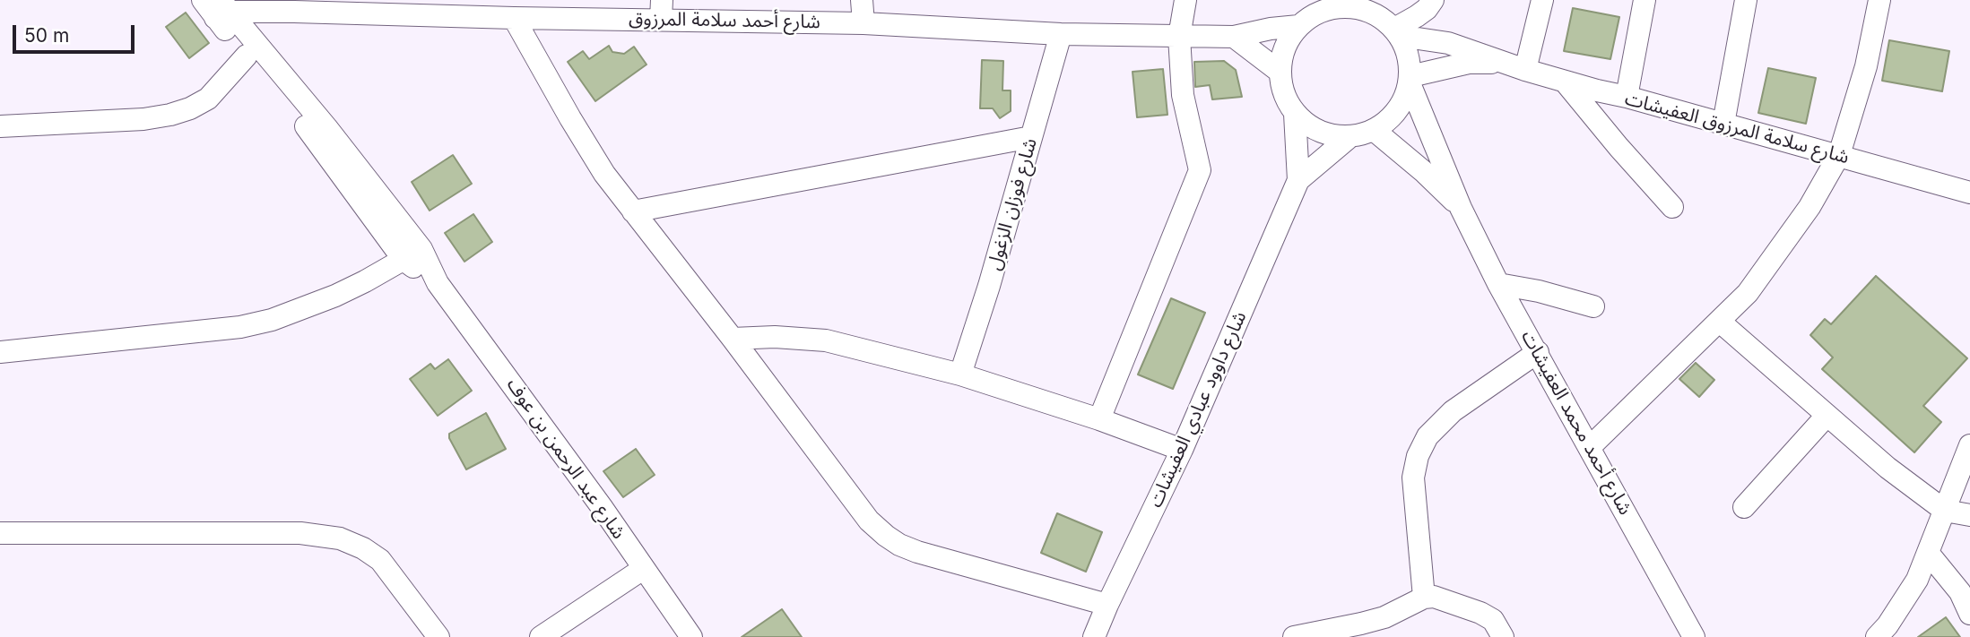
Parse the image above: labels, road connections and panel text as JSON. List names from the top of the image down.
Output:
{
  "streets": {
    "street": [
      "شارع أحمد سلامة المرزوق",
      "شارع سلامة المرزوق العفيشات",
      "شارع فوزان الزغول",
      "شارع داوود عبادي العفيشات",
      "شارع أحمد محمد العفيشات",
      "شارع عبد الرحمن بن عوف"
    ]
  },
  "crossings": [
    ["شارع أحمد سلامة المرزوق", "شارع سلامة المرزوق العفيشات"],
    ["شارع أحمد سلامة المرزوق", "شارع فوزان الزغول"],
    ["شارع أحمد سلامة المرزوق", "شارع داوود عبادي العفيشات"],
    ["شارع أحمد سلامة المرزوق", "شارع أحمد محمد العفيشات"],
    ["شارع أحمد سلامة المرزوق", "شارع عبد الرحمن بن عوف"],
    ["شارع سلامة المرزوق العفيشات", "شارع داوود عبادي العفيشات"],
    ["شارع سلامة المرزوق العفيشات", "شارع أحمد محمد العفيشات"],
    ["شارع داوود عبادي العفيشات", "شارع أحمد محمد العفيشات"]
  ],
  "scale_bar": "50 m"
}
